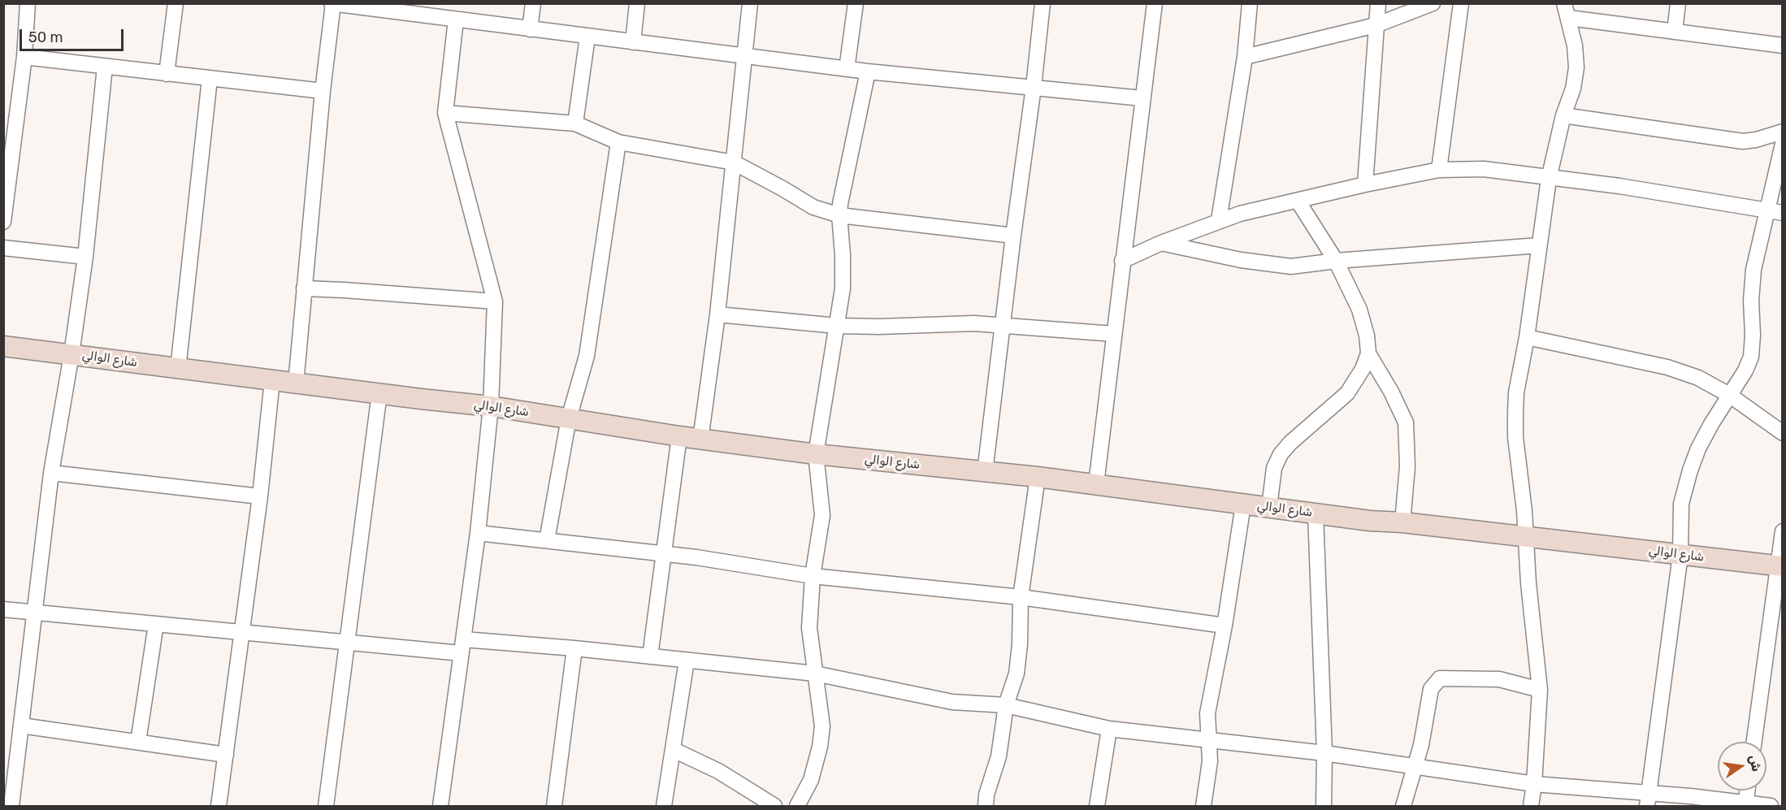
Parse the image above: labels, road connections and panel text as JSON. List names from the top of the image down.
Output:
{
  "streets": {
    "main road": ["شارع الوالي"]
  },
  "scale_bar": "50 m",
  "north": "right"
}
